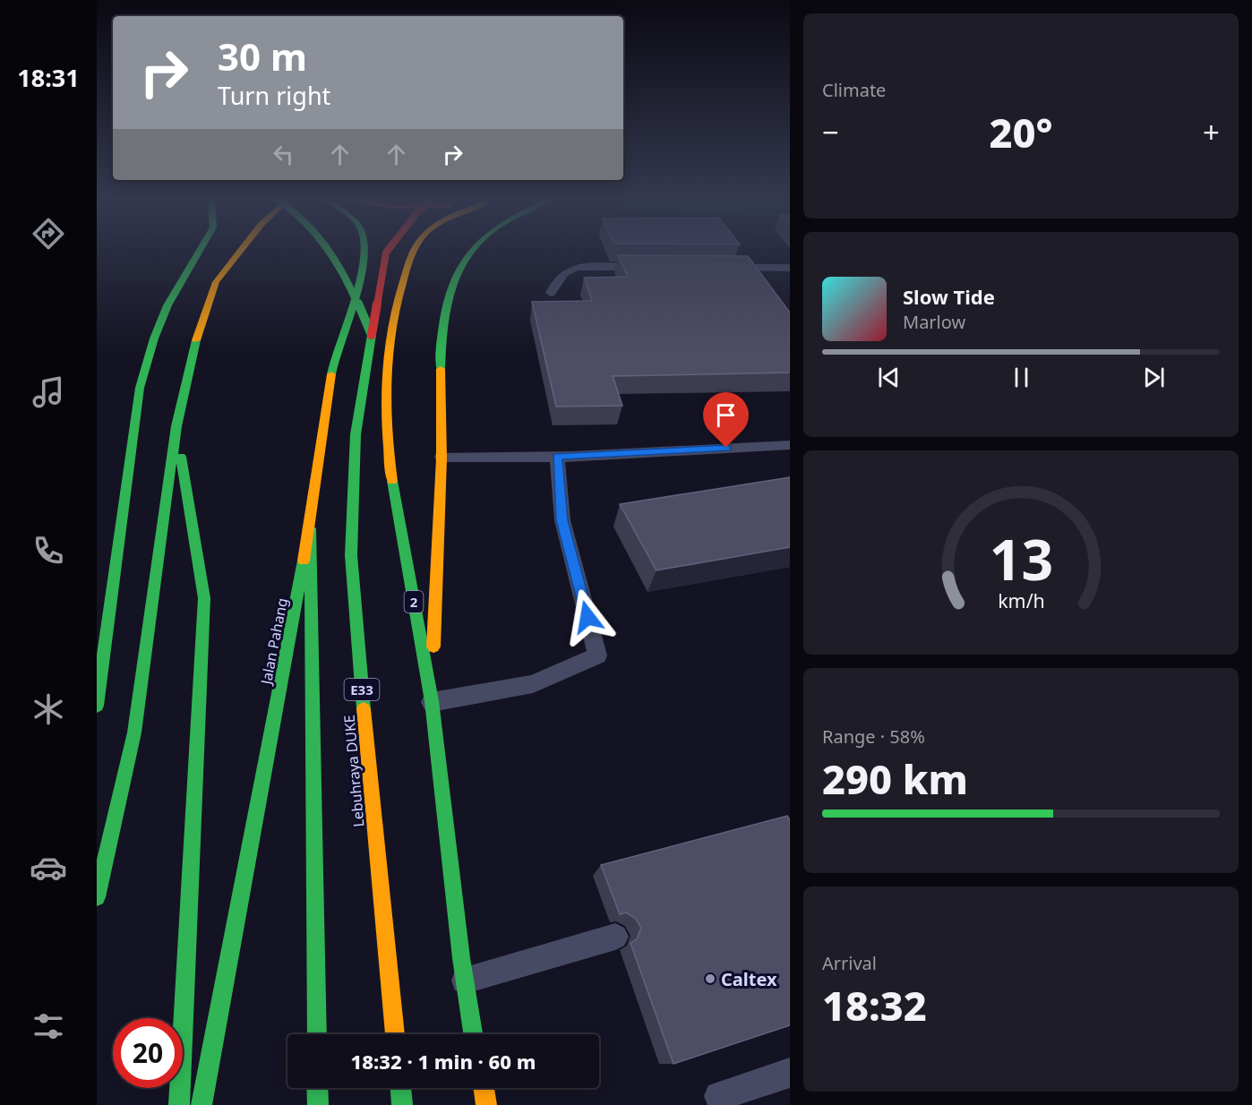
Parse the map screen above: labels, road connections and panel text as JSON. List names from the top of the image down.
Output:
{
  "streets": {
    "main road": [
      "2",
      "Jalan Pahang",
      "E33",
      "Lebuhraya DUKE"
    ]
  },
  "crossings": [
    ["E33", "Lebuhraya DUKE"]
  ],
  "places": ["Caltex"],
  "page": {
    "tabs": "18:31",
    "tile": [
      "Climate",
      ["Range · 58%", "290 km"],
      ["Arrival", "18:32"]
    ],
    "turn": ["30 m", "Turn right"],
    "heat": ["−", "20°", "+"],
    "song": ["Slow Tide", "Marlow"],
    "limit": "20",
    "trip": "18:32 · 1 min · 60 m",
    "gauge": ["13", "km/h"]
  }
}
